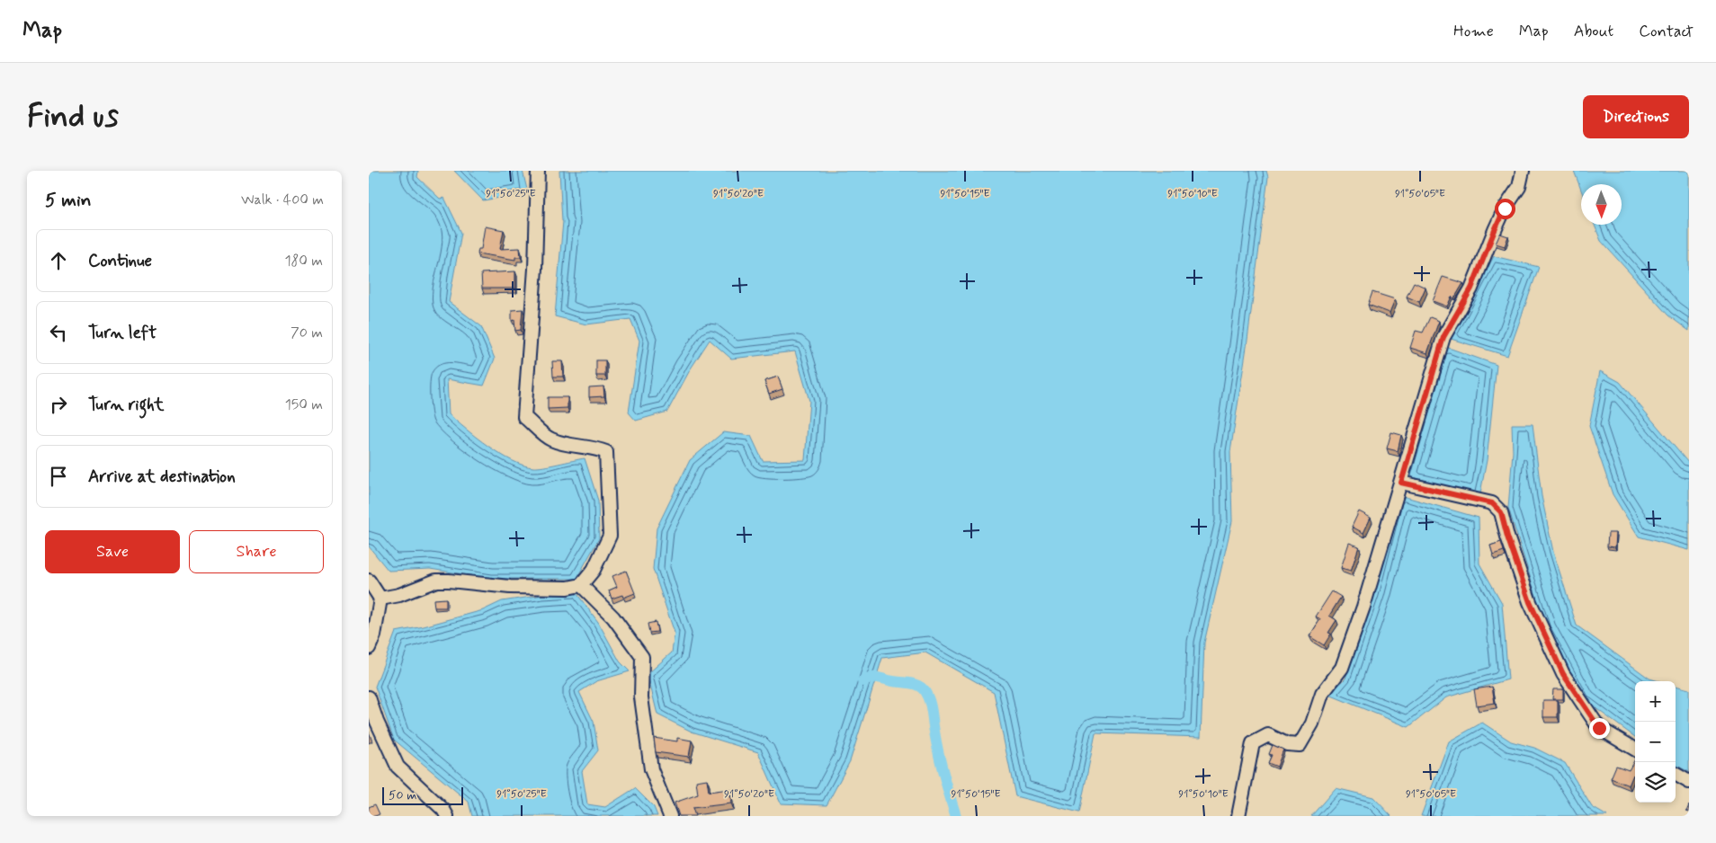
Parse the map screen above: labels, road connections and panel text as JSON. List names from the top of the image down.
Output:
{
  "scale_bar": "50 m",
  "north": "bottom",
  "page": {
    "header": "Map",
    "nav": [
      "Home",
      "Map",
      "About",
      "Contact"
    ],
    "buttons": [
      "Directions",
      ["Save", "Share"]
    ],
    "title": "Find us",
    "heading": ["5 min", "Walk · 400 m"],
    "list": [
      ["Continue", "180 m"],
      ["Turn left", "70 m"],
      ["Turn right", "150 m"],
      "Arrive at destination"
    ],
    "map_buttons": ["+", "−"],
    "scale": "50 m"
  },
  "coordinates": [
    "91°50'25\"E",
    "91°50'20\"E",
    "91°50'15\"E",
    "91°50'10\"E",
    "91°50'05\"E"
  ]
}
